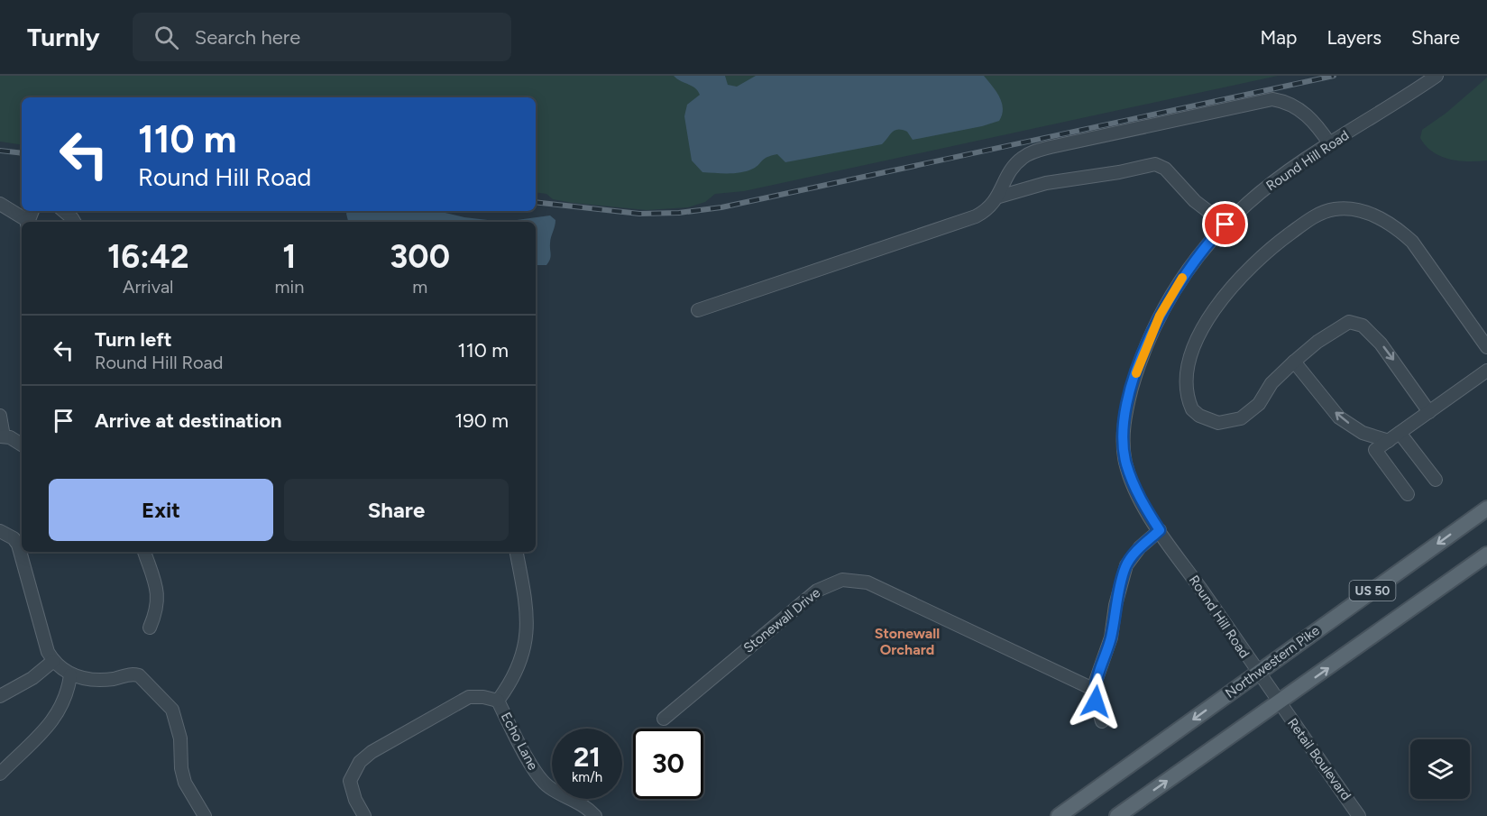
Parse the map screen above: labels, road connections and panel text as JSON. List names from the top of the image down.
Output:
{
  "streets": {
    "main road": ["US 50", "Northwestern Pike"],
    "street": [
      "Round Hill Road",
      "Stonewall Drive",
      "Echo Lane",
      "Retail Boulevard"
    ]
  },
  "crossings": [
    ["Round Hill Road", "US 50"],
    ["Round Hill Road", "Northwestern Pike"],
    ["Round Hill Road", "Retail Boulevard"],
    ["US 50", "Retail Boulevard"]
  ],
  "districts": ["Stonewall Orchard"],
  "page": {
    "header": "Turnly",
    "search": "Search here",
    "nav": ["Map", "Layers", "Share"],
    "turn": ["110 m", "Round Hill Road"],
    "eta": [
      "16:42",
      "Arrival",
      "1",
      "min",
      "300",
      "m"
    ],
    "list": [
      {
        "name": "Turn left",
        "note": "Round Hill Road",
        "value": "110 m"
      },
      {
        "name": "Arrive at destination",
        "value": "190 m"
      }
    ],
    "buttons": ["Exit", "Share"],
    "speed": "21 km/h",
    "limit": "30"
  }
}
